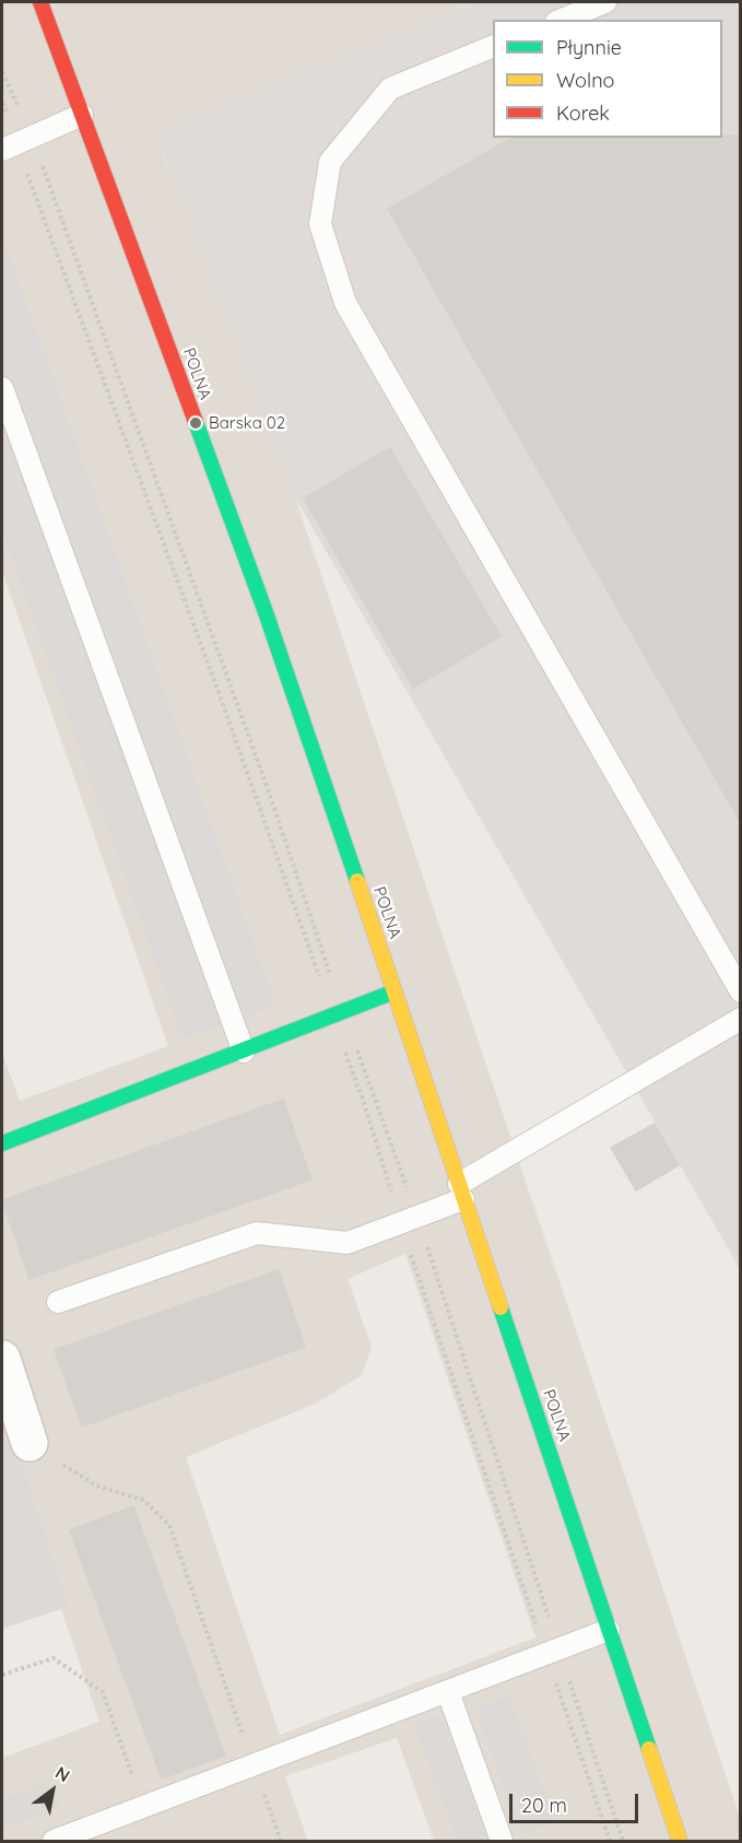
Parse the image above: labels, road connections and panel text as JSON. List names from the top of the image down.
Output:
{
  "streets": {
    "street": ["POLNA"]
  },
  "places": ["Barska 02"],
  "legend": ["Płynnie", "Wolno", "Korek"],
  "scale_bar": "20 m",
  "north": "top right"
}
